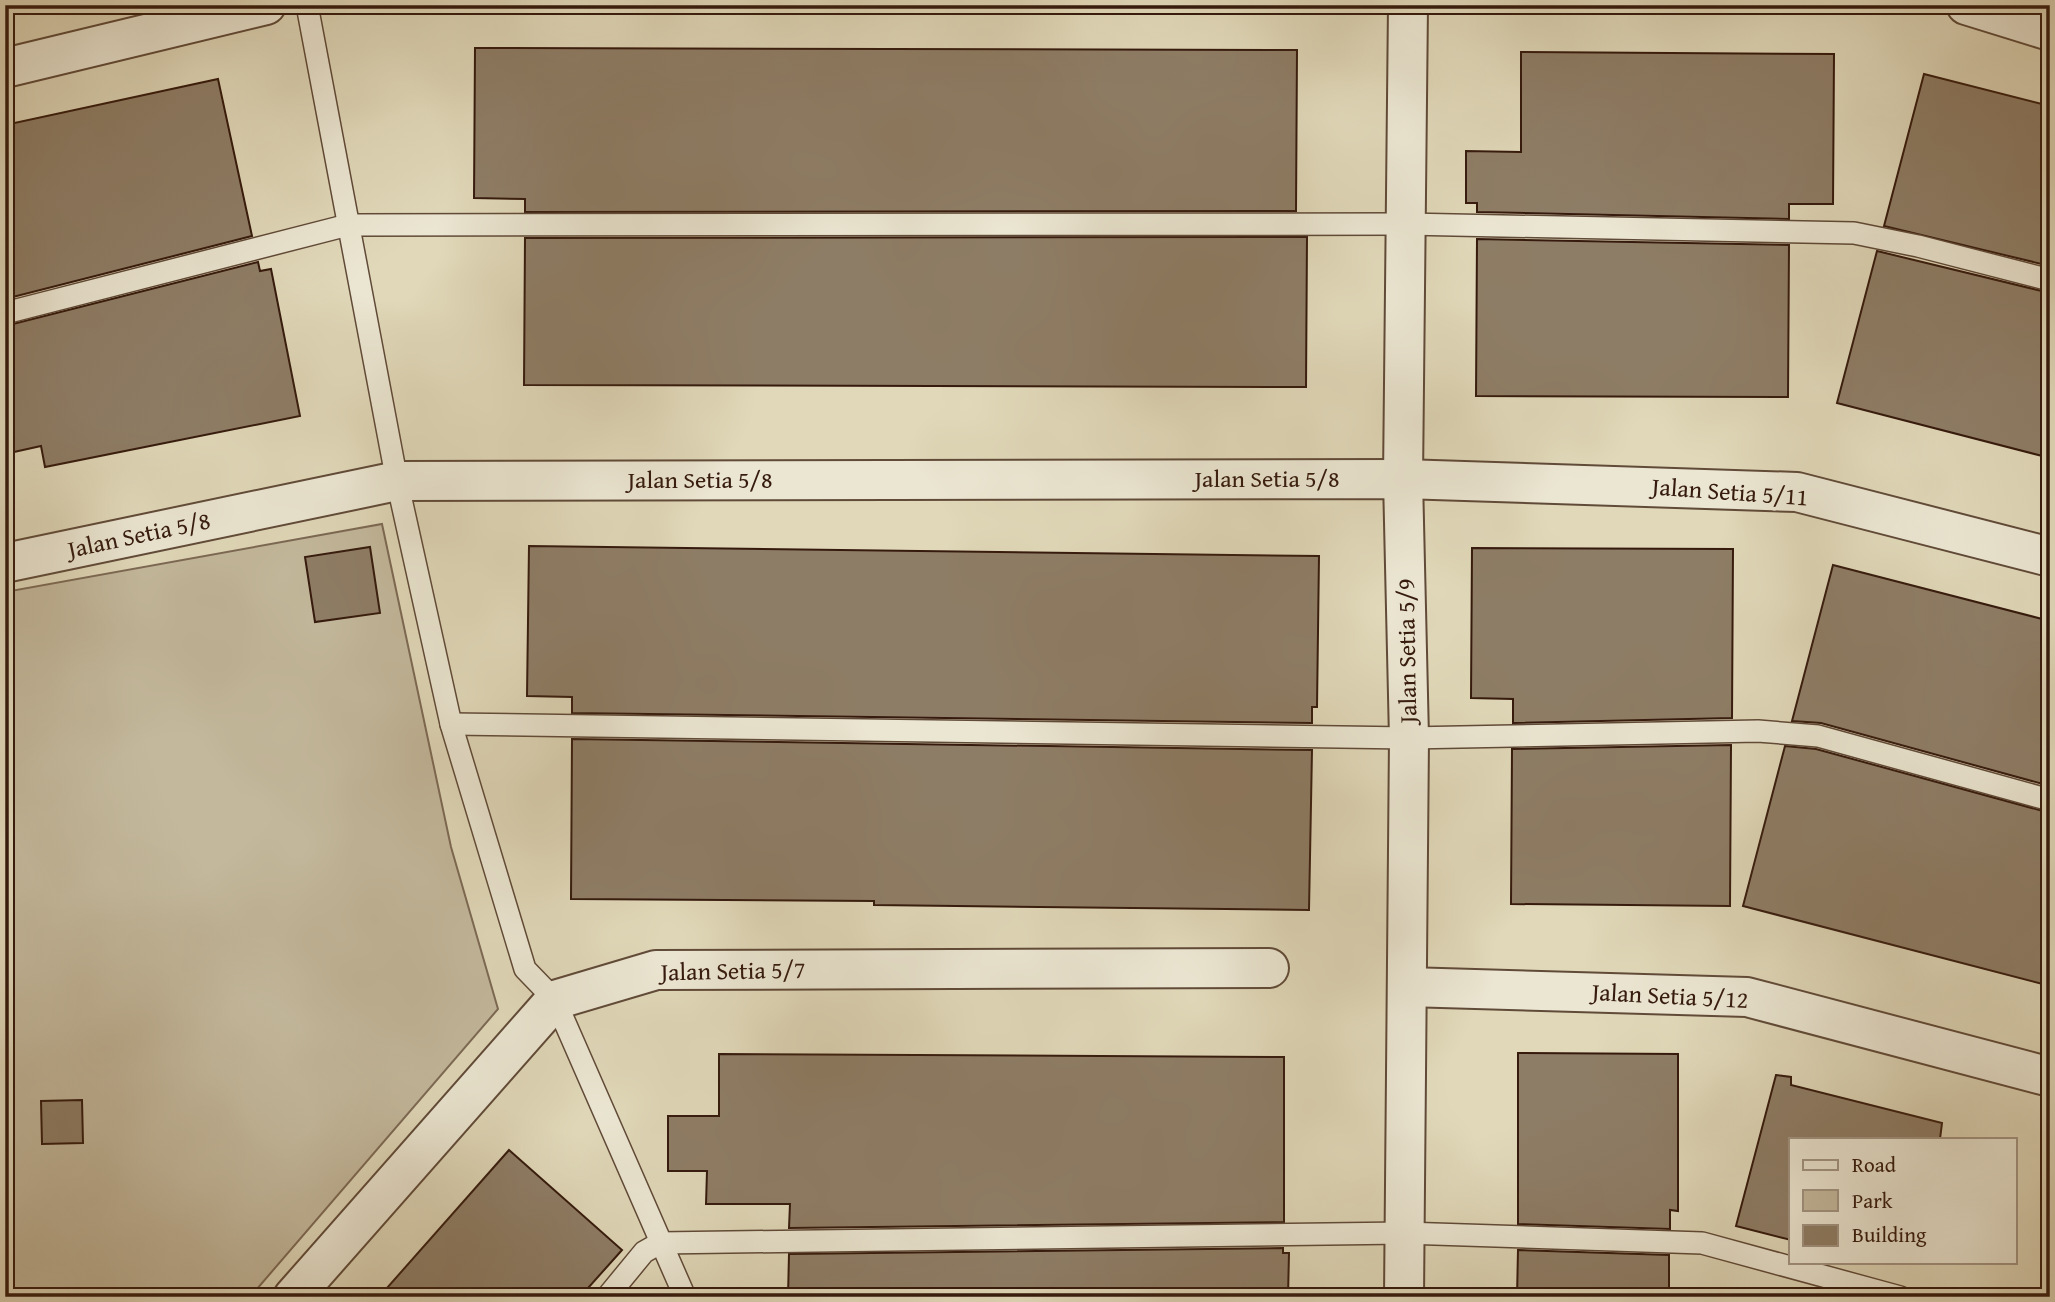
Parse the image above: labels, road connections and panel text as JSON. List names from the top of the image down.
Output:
{
  "streets": {
    "street": [
      "Jalan Setia 5/8",
      "Jalan Setia 5/11",
      "Jalan Setia 5/9",
      "Jalan Setia 5/7",
      "Jalan Setia 5/12"
    ]
  },
  "crossings": [
    ["Jalan Setia 5/8", "Jalan Setia 5/11"],
    ["Jalan Setia 5/8", "Jalan Setia 5/9"],
    ["Jalan Setia 5/11", "Jalan Setia 5/9"],
    ["Jalan Setia 5/9", "Jalan Setia 5/12"]
  ],
  "legend": ["Road", "Park", "Building"]
}
